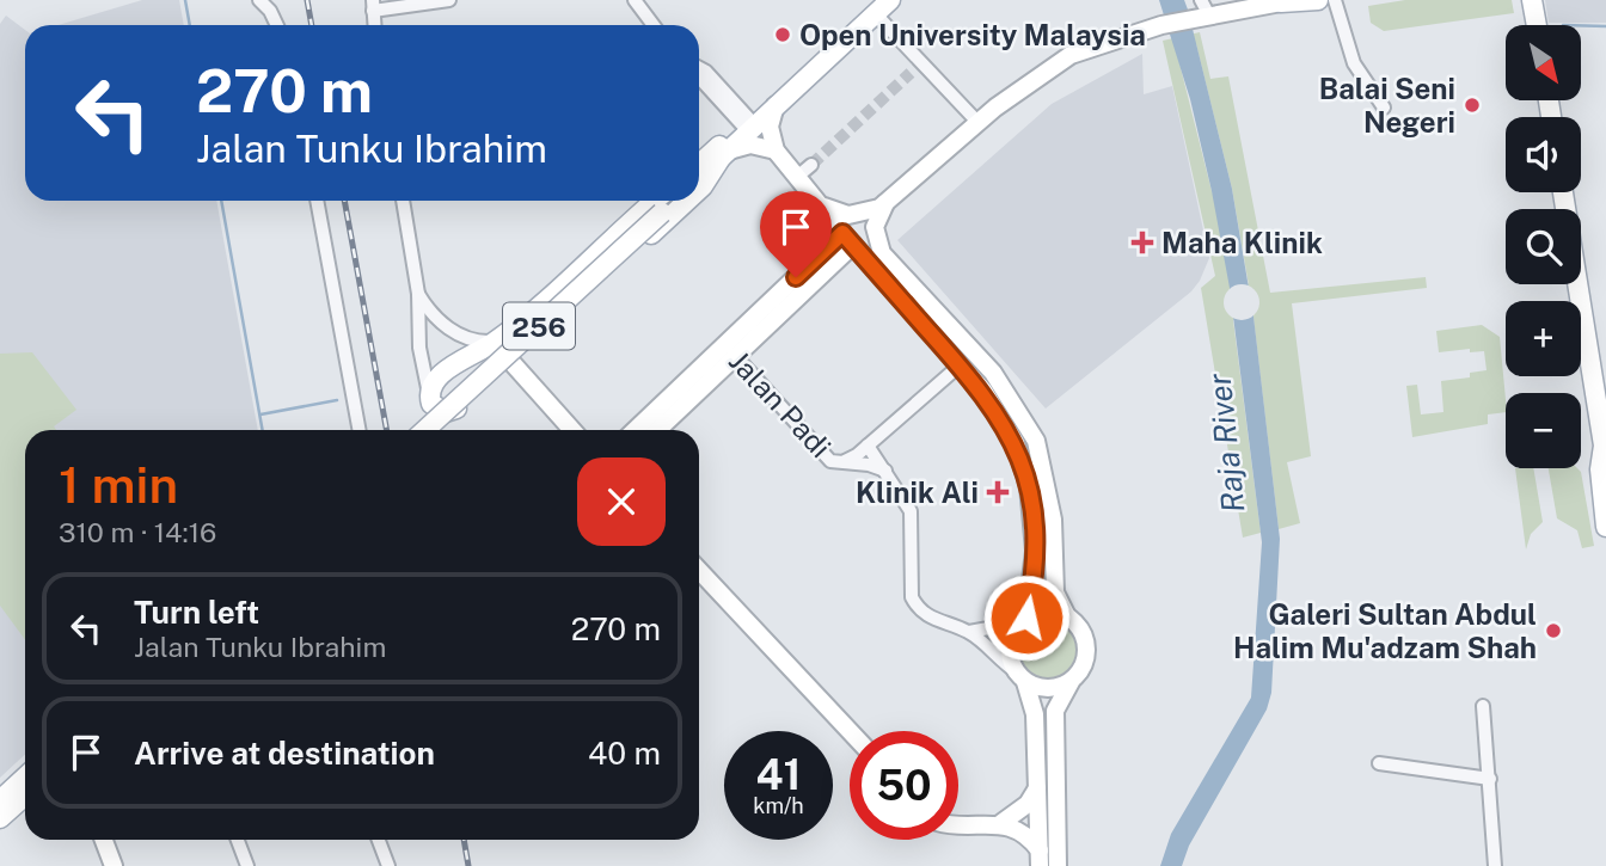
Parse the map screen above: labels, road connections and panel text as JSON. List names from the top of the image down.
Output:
{
  "streets": {
    "main road": ["256"],
    "street": ["Jalan Padi"]
  },
  "water": ["Raja River"],
  "places": {
    "other": ["Open University Malaysia", "Balai Seni Negeri", "Galeri Sultan Abdul Halim Mu'adzam Shah"],
    "health": ["Maha Klinik", "Klinik Ali"]
  },
  "north": "bottom right",
  "page": {
    "map_buttons": ["+", "−"],
    "turn": ["270 m", "Jalan Tunku Ibrahim"],
    "heading": ["1 min", "310 m · 14:16"],
    "list": [
      {
        "name": "Turn left",
        "note": "Jalan Tunku Ibrahim",
        "value": "270 m"
      },
      {
        "name": "Arrive at destination",
        "value": "40 m"
      }
    ],
    "speed": "41 km/h",
    "limit": "50"
  }
}
